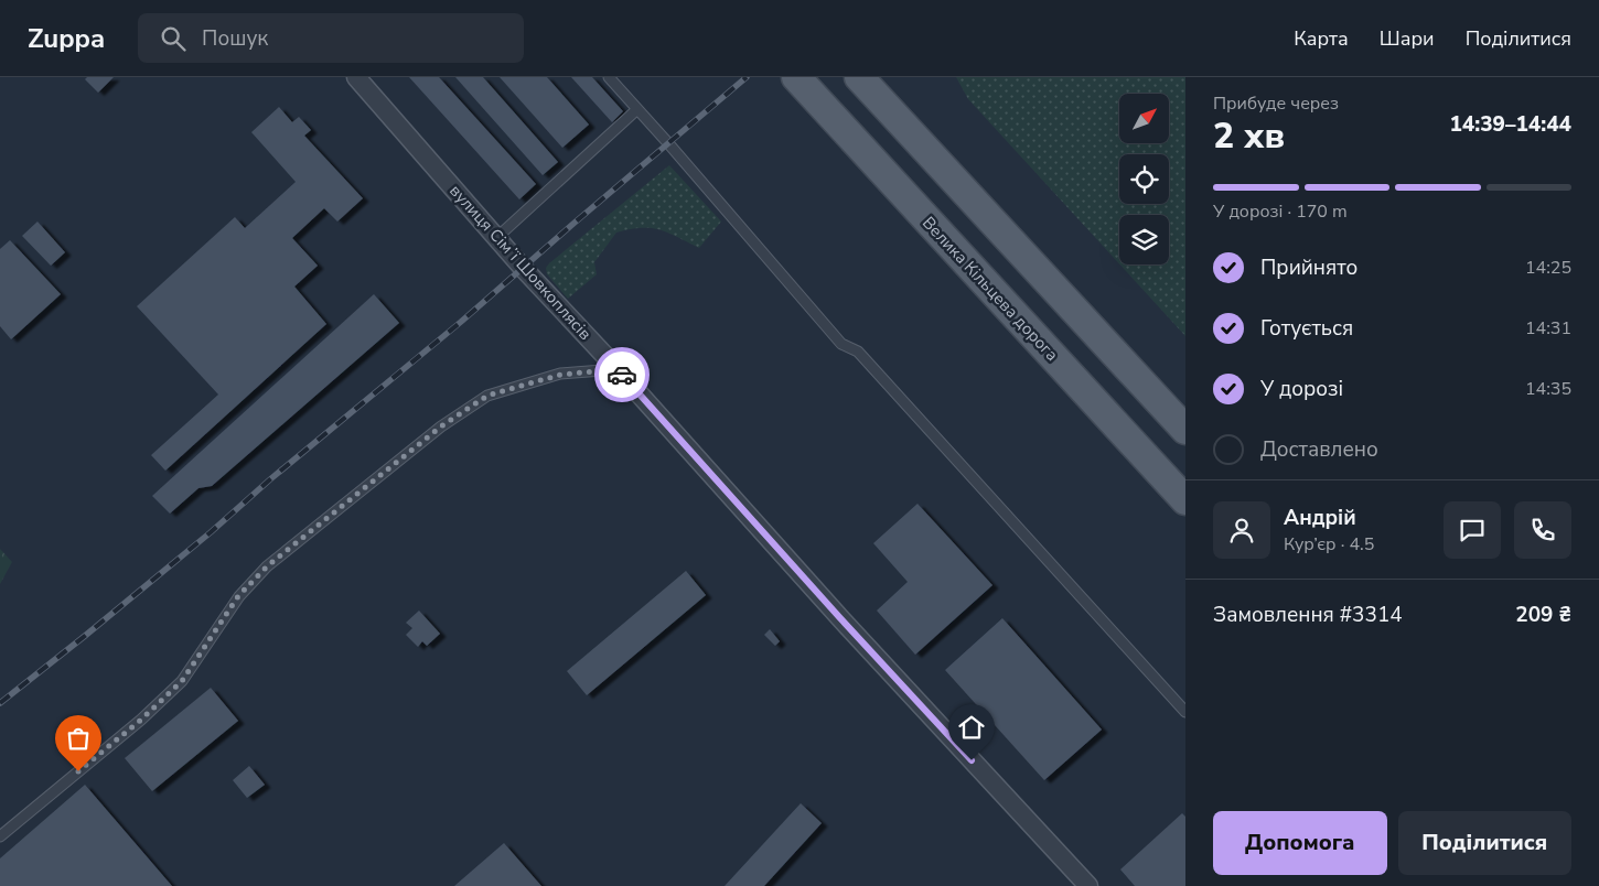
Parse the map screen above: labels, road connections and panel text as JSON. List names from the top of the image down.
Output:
{
  "streets": {
    "main road": ["Велика Кільцева дорога"],
    "street": ["вулиця Сімʼї Шовкоплясів"]
  },
  "north": "top right",
  "page": {
    "header": "Zuppa",
    "search": "Пошук",
    "nav": ["Карта", "Шари", "Поділитися"],
    "heading": ["2 хв", "Прибуде через", "14:39–14:44"],
    "panel": [
      "Андрій",
      "Кур’єр · 4.5",
      "Замовлення #3314",
      "209 ₴"
    ],
    "bar": "У дорозі · 170 m",
    "list": [
      ["Прийнято", "14:25"],
      ["Готується", "14:31"],
      ["У дорозі", "14:35"],
      "Доставлено"
    ],
    "buttons": ["Допомога", "Поділитися"]
  }
}
